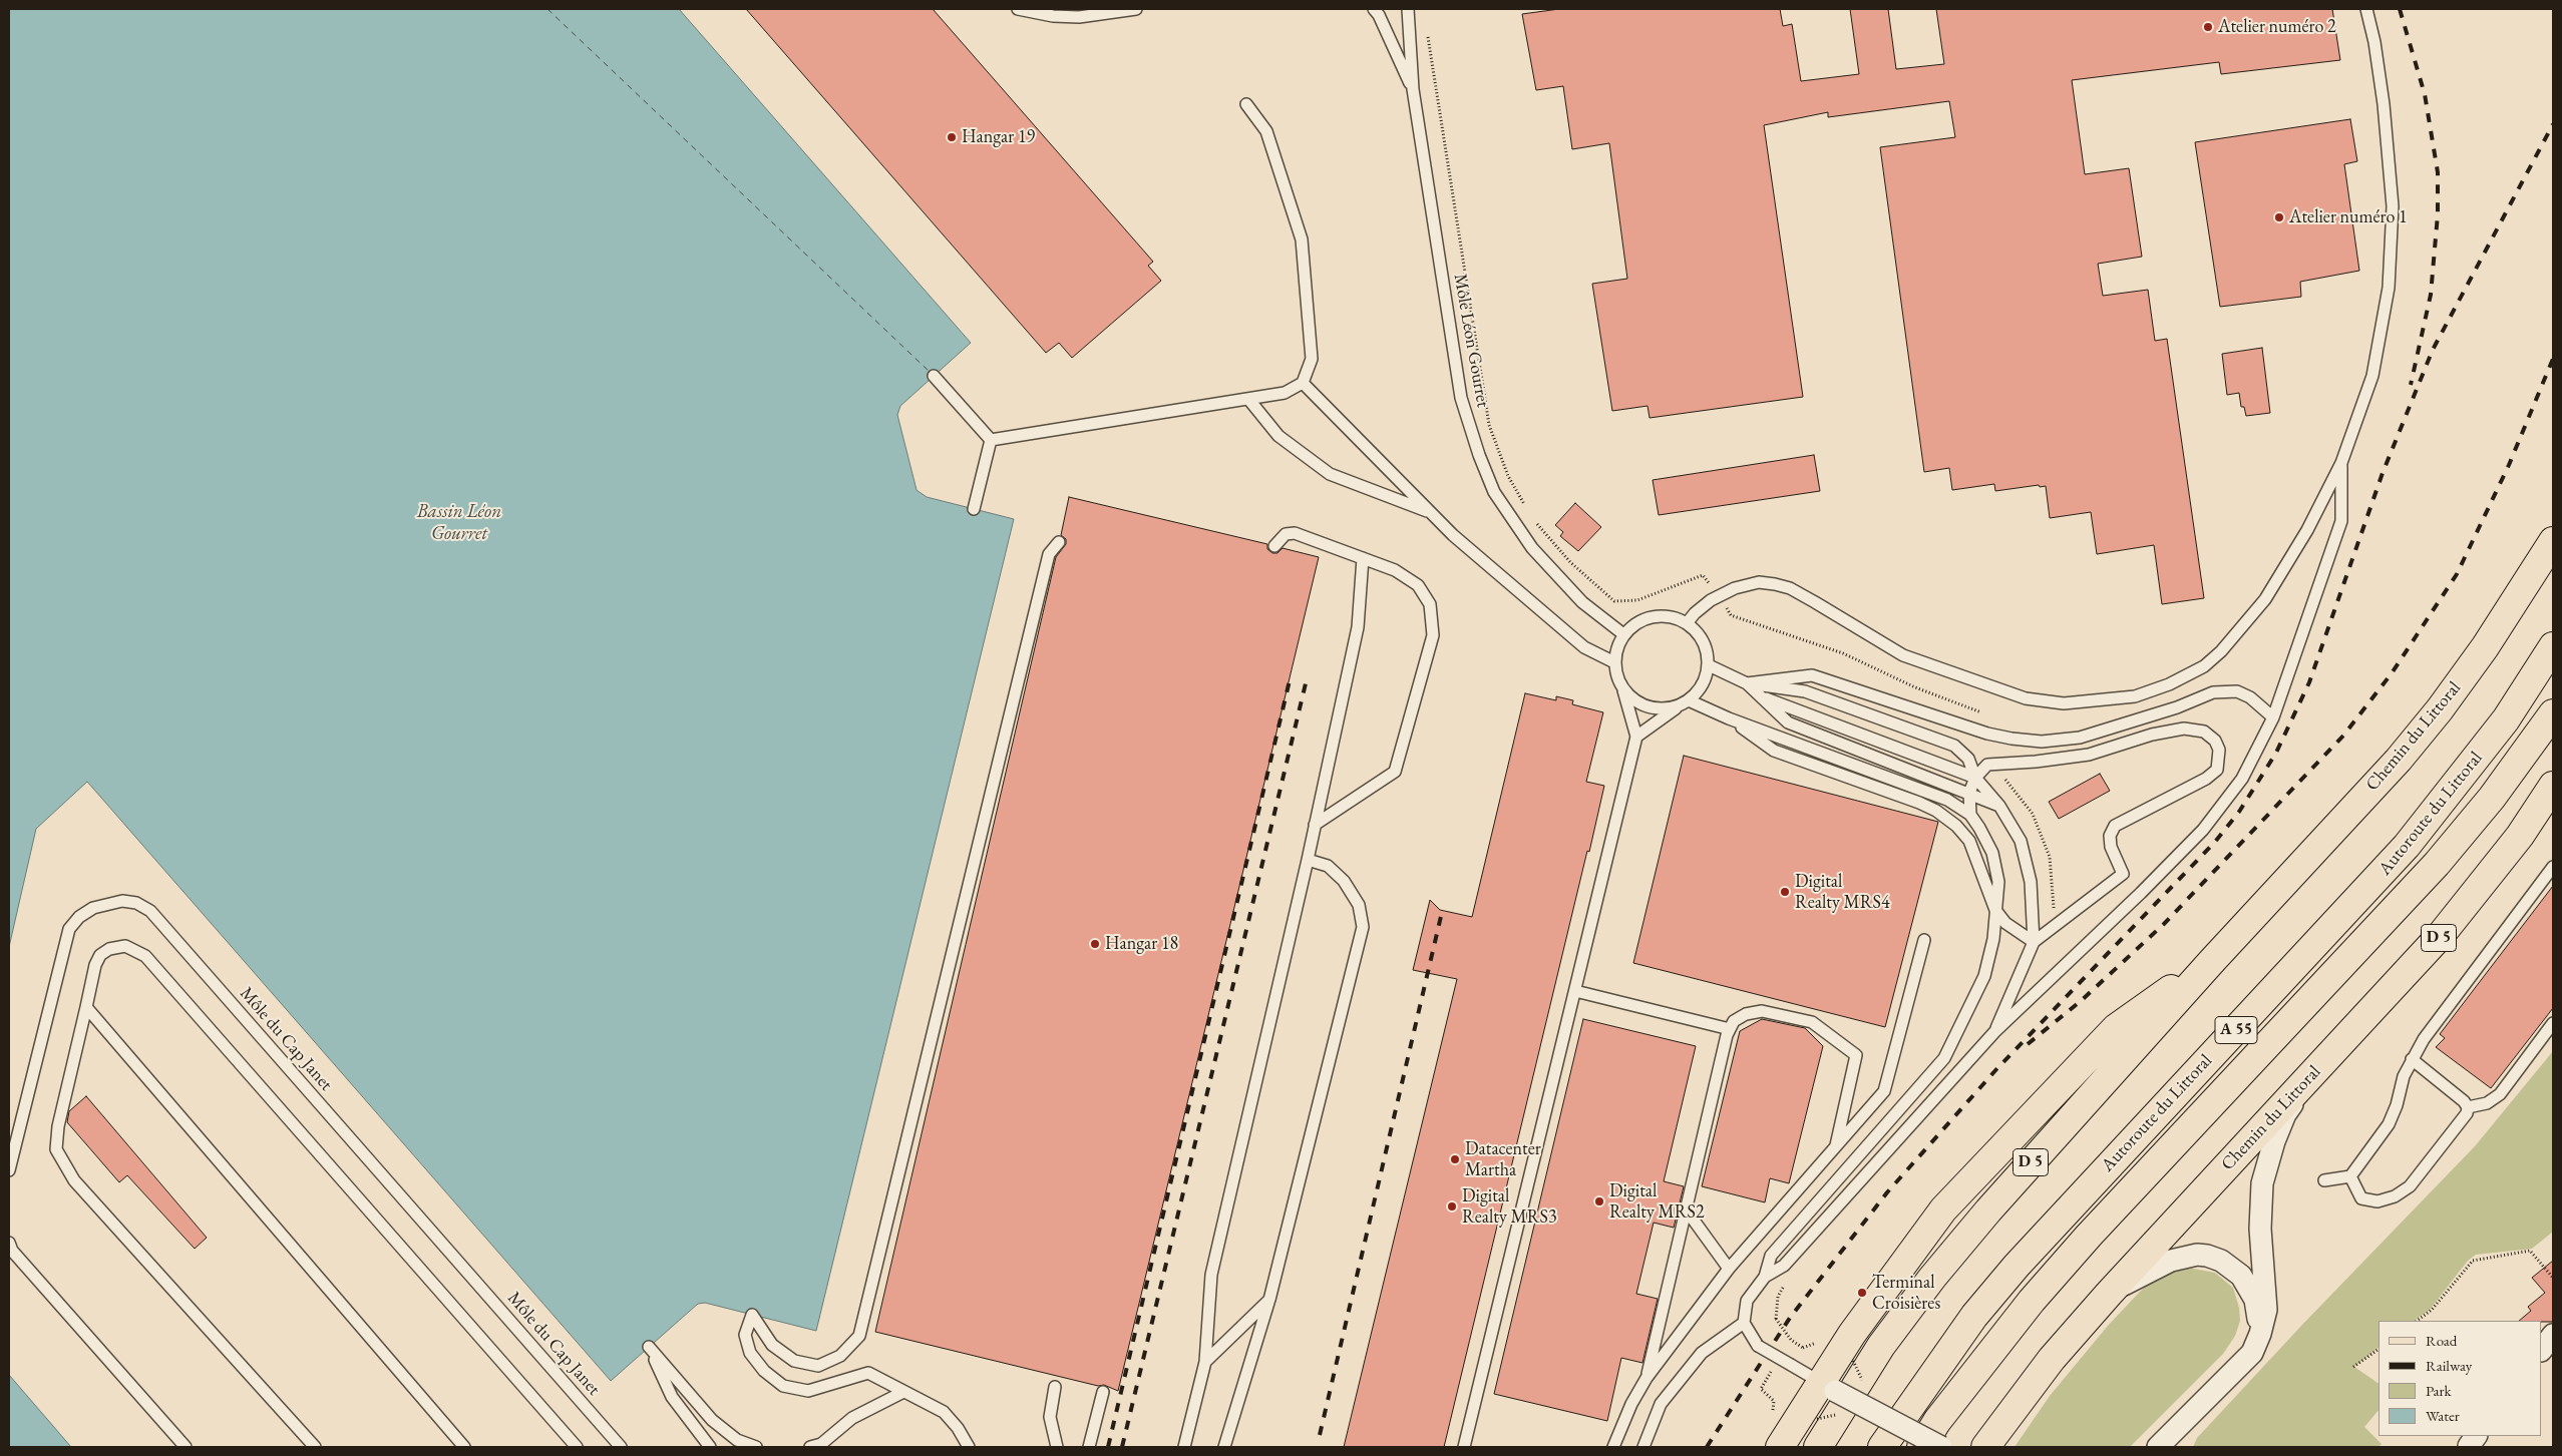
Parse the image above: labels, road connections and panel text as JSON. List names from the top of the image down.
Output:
{
  "streets": {
    "main road": [
      "Chemin du Littoral",
      "Autoroute du Littoral",
      "D 5",
      "A 55"
    ],
    "lane": ["Môle Léon Gourret", "Môle du Cap Janet"]
  },
  "crossings": [
    ["Chemin du Littoral", "D 5"]
  ],
  "water": ["Bassin Léon Gourret"],
  "places": [
    "Atelier numéro 2",
    "Hangar 19",
    "Atelier numéro 1",
    "Digital Realty MRS4",
    "Hangar 18",
    "Datacenter Martha",
    "Digital Realty MRS2",
    "Digital Realty MRS3",
    "Terminal Croisières"
  ],
  "legend": [
    "Road",
    "Railway",
    "Park",
    "Water"
  ]
}
